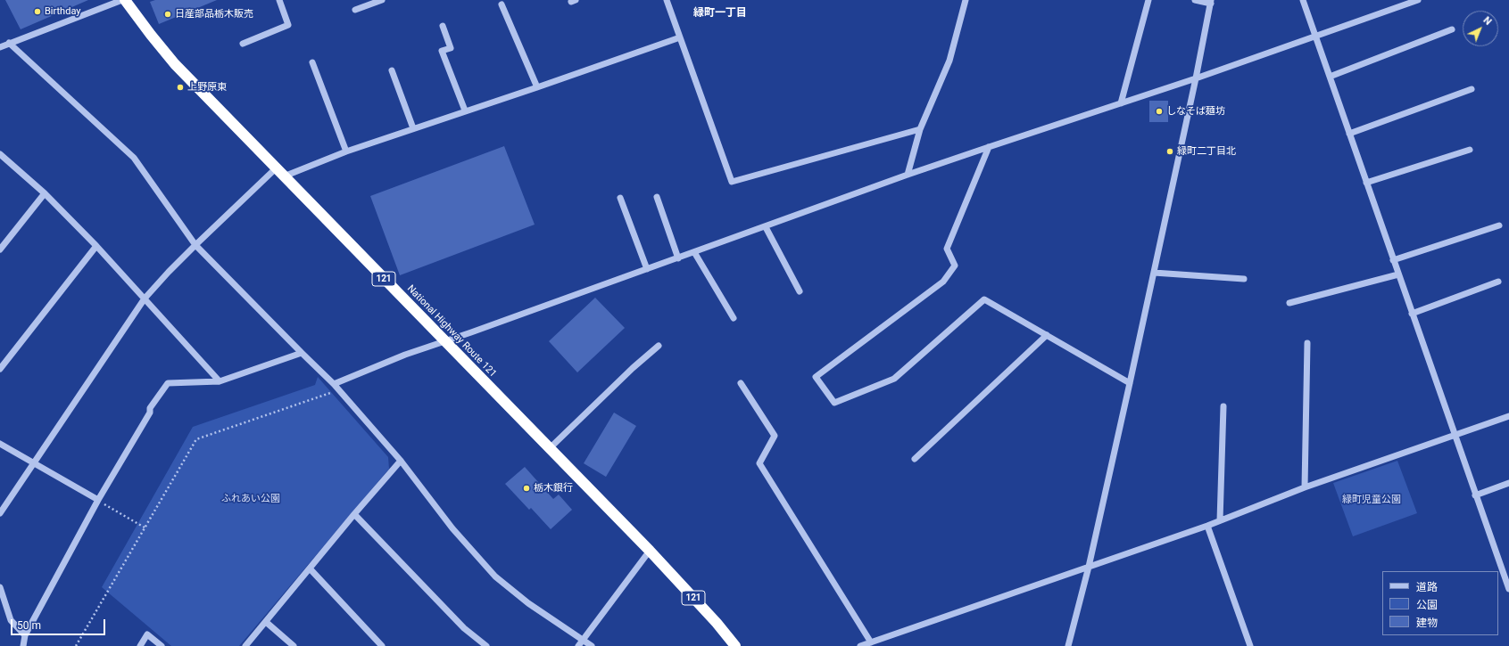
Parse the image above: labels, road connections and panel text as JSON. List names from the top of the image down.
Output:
{
  "streets": {
    "highway": ["121", "National Highway Route 121"]
  },
  "districts": ["緑町一丁目"],
  "parks": ["ふれあい公園", "緑町児童公園"],
  "places": [
    "Birthday",
    "日産部品栃木販売",
    "上野原東",
    "しなそば麺坊",
    "緑町二丁目北",
    "栃木銀行"
  ],
  "legend": ["道路", "公園", "建物"],
  "scale_bar": "50 m",
  "north": "top right"
}
